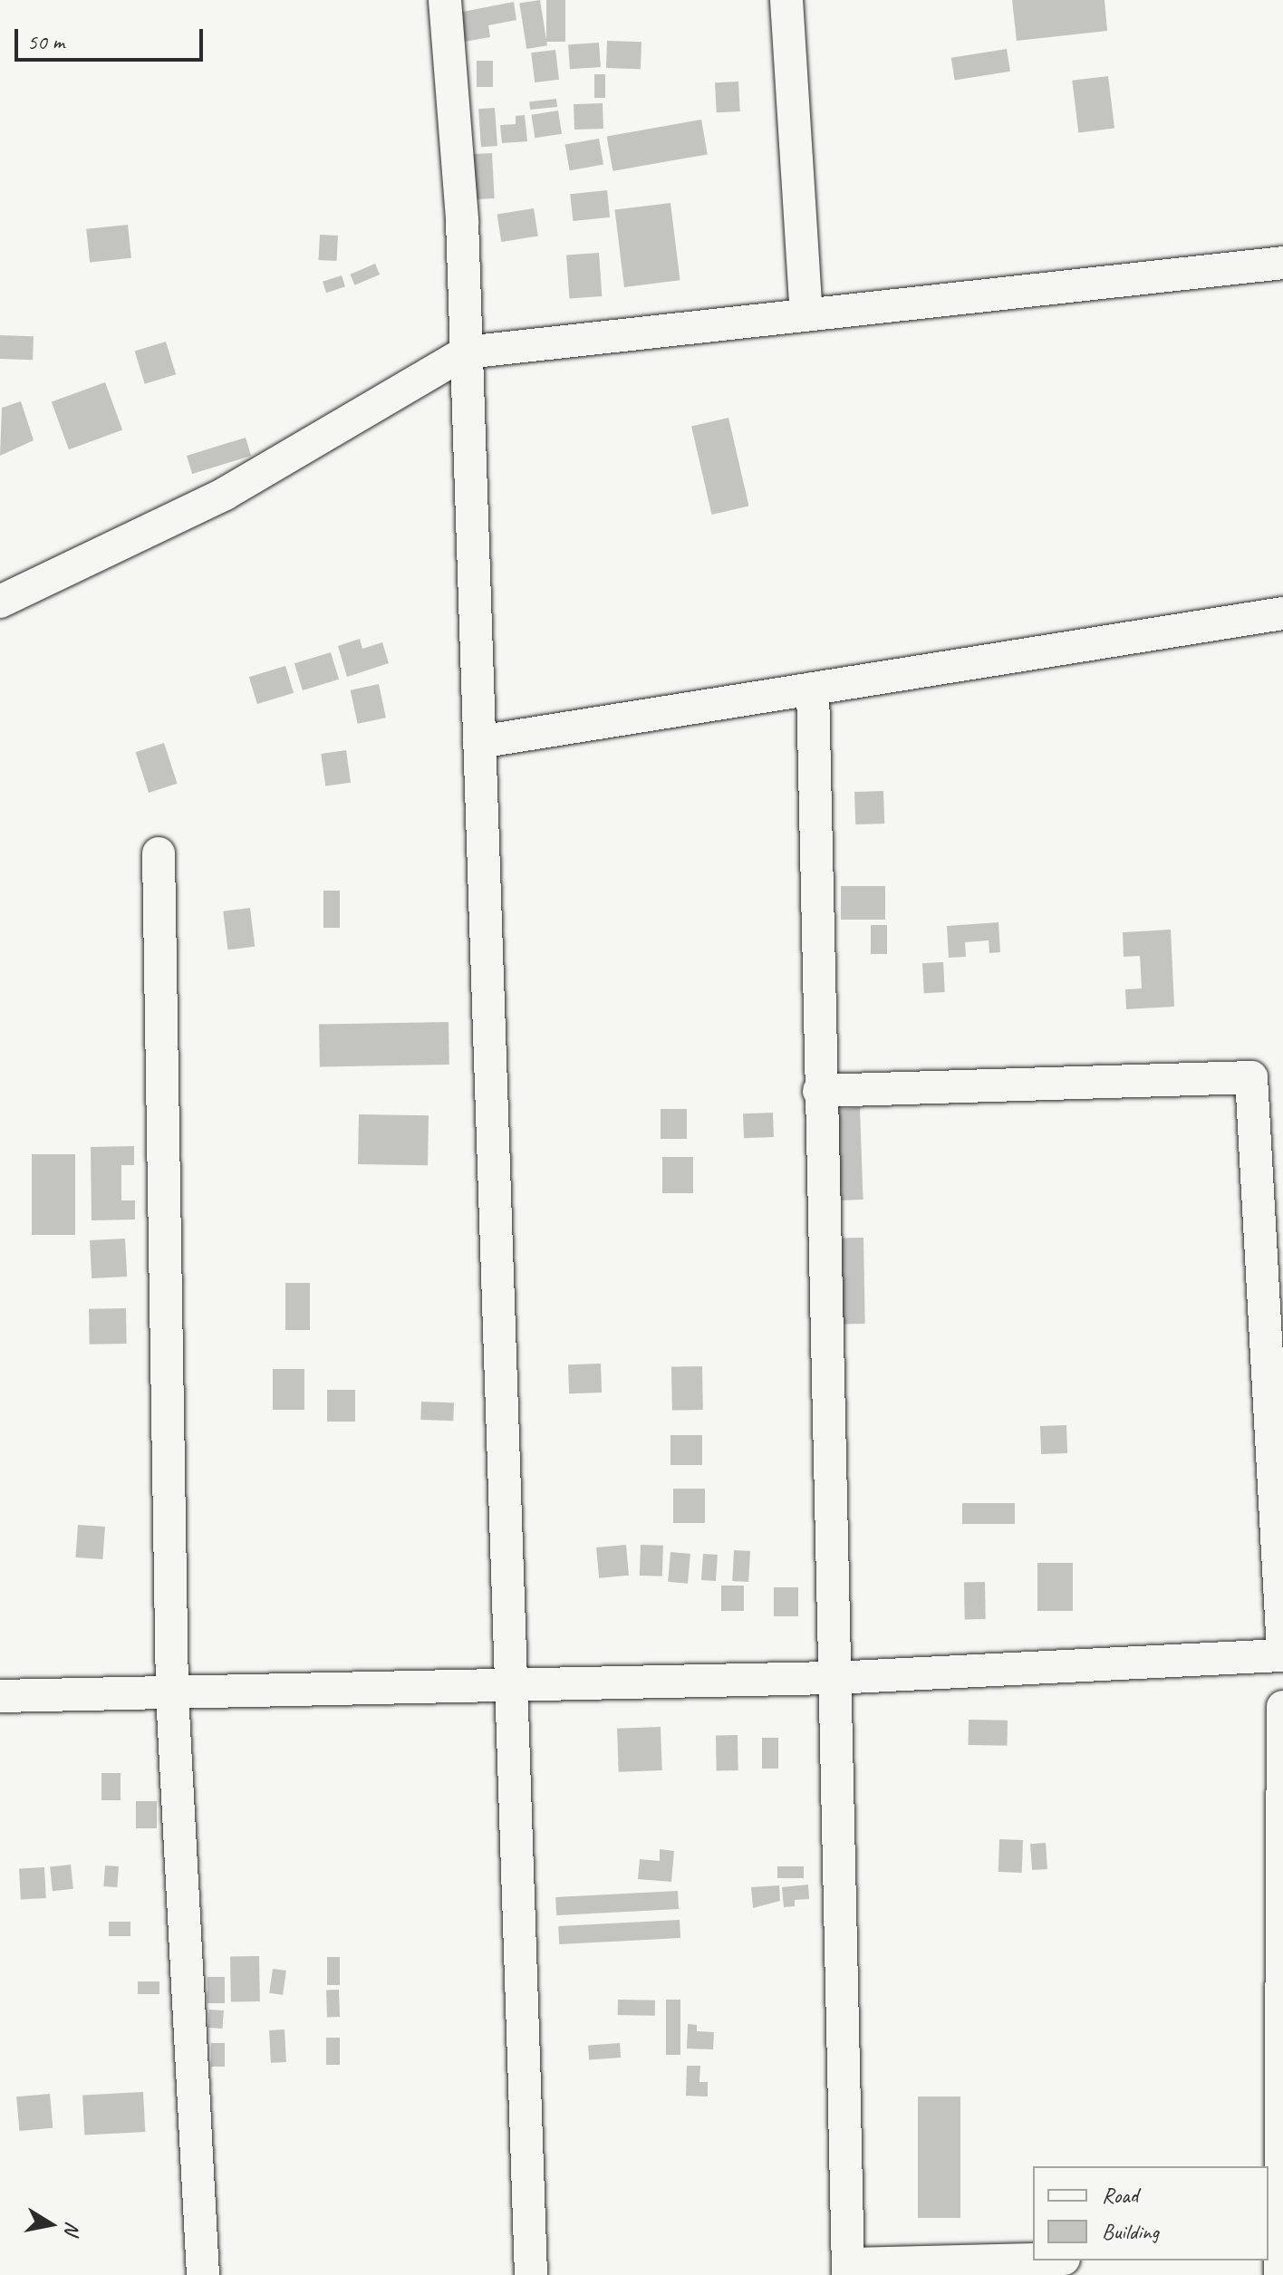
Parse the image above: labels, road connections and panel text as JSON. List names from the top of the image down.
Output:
{
  "legend": ["Road", "Building"],
  "scale_bar": "50 m",
  "north": "right"
}
